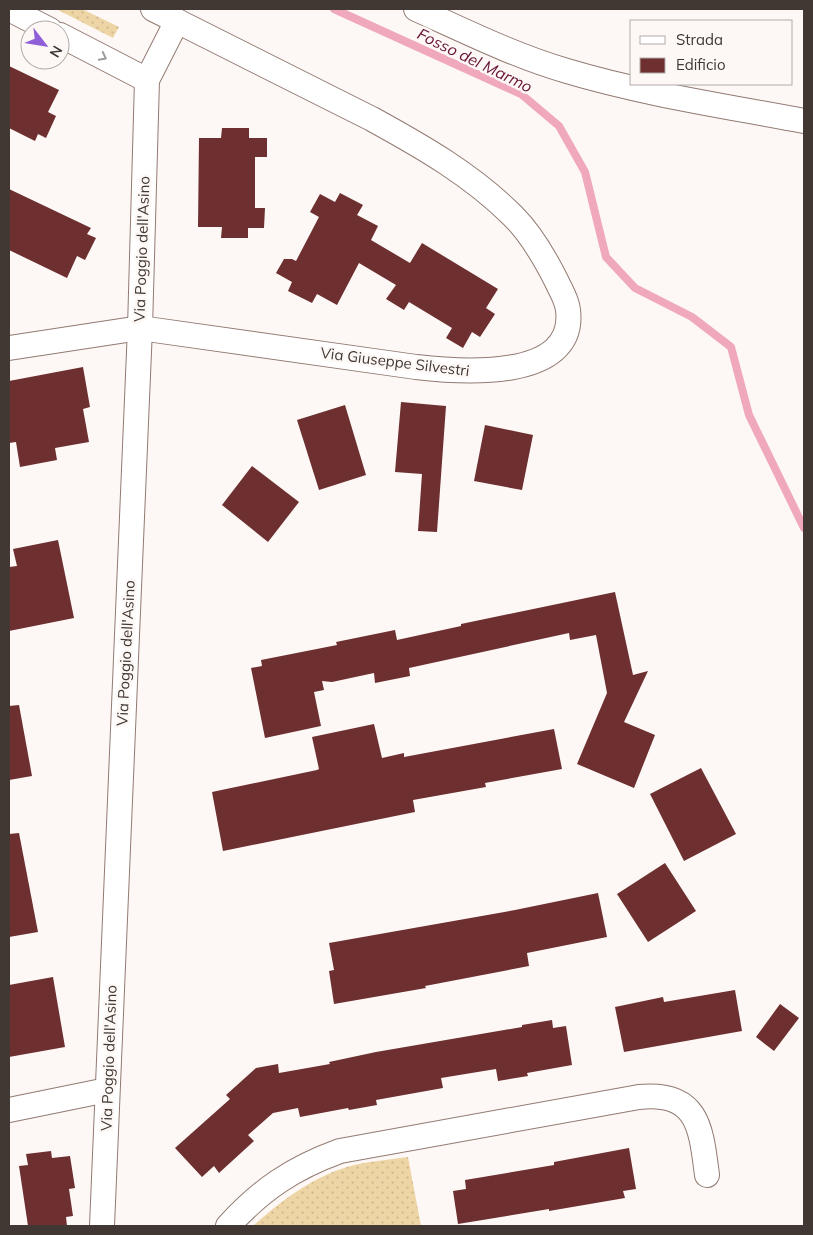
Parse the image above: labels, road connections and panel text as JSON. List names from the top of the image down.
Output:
{
  "streets": {
    "street": ["Via Poggio dell'Asino", "Via Giuseppe Silvestri"]
  },
  "crossings": [
    ["Via Poggio dell'Asino", "Via Giuseppe Silvestri"]
  ],
  "water": ["Fosso del Marmo"],
  "legend": ["Strada", "Edificio"],
  "north": "bottom right"
}
